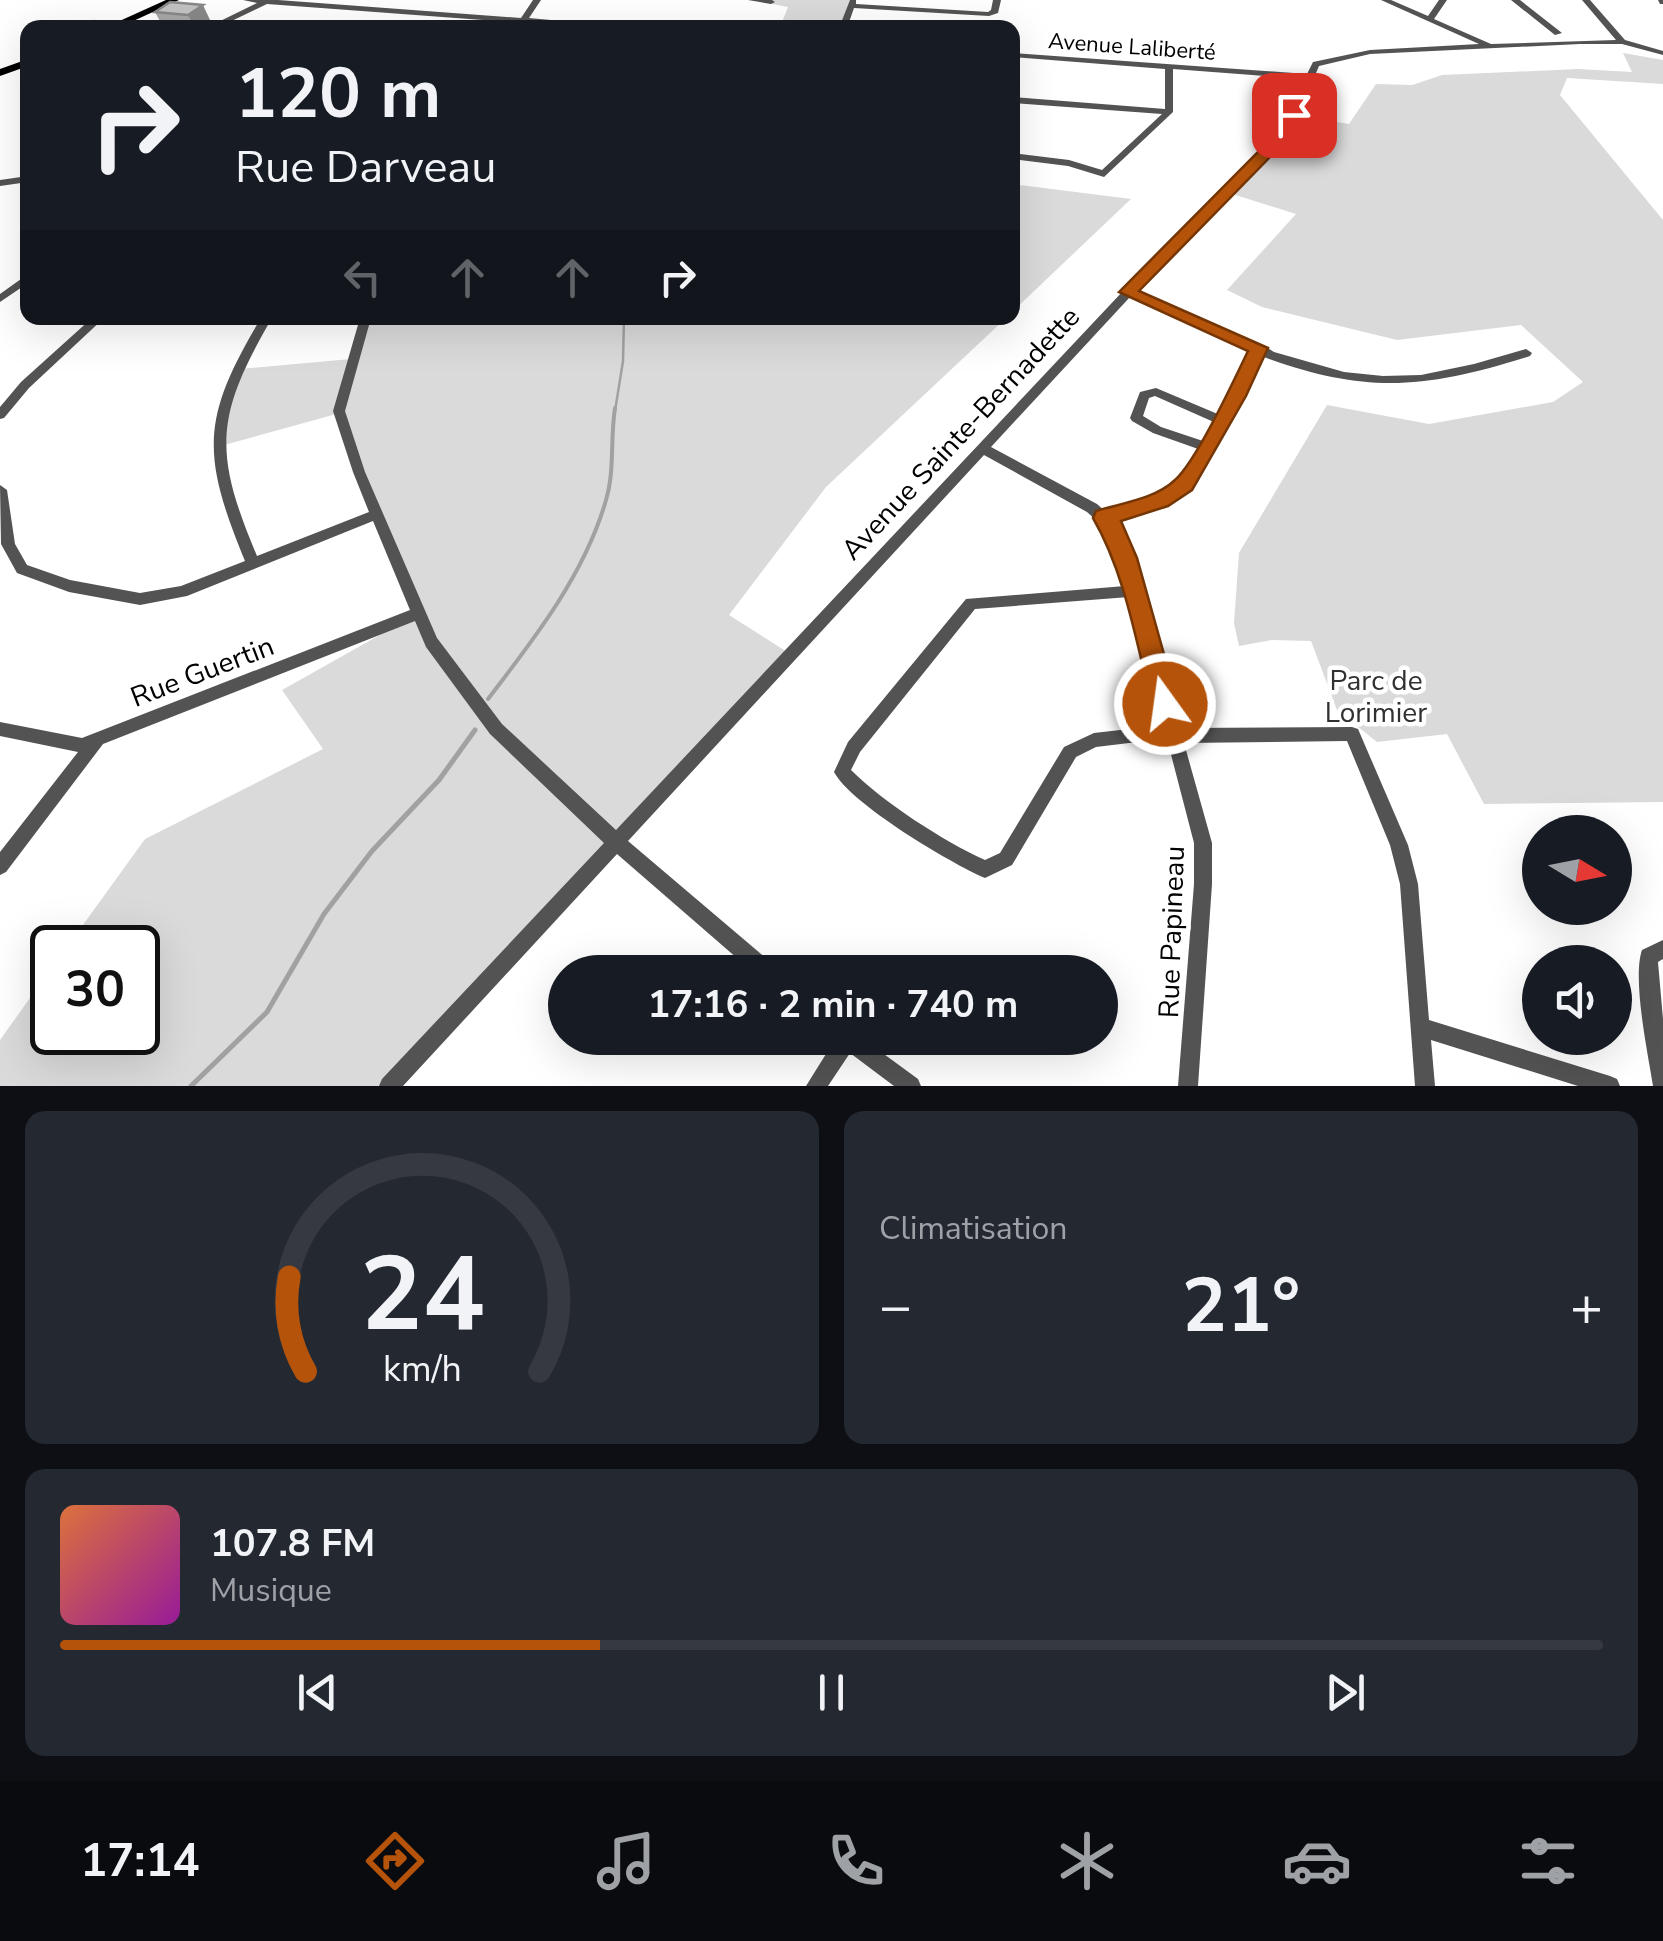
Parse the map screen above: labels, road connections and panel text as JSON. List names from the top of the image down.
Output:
{
  "streets": {
    "street": [
      "Avenue Laliberté",
      "Avenue Sainte-Bernadette",
      "Rue Guertin",
      "Rue Papineau"
    ]
  },
  "crossings": [
    ["Avenue Laliberté", "Avenue Sainte-Bernadette"]
  ],
  "parks": ["Parc de Lorimier"],
  "north": "right",
  "page": {
    "turn": ["120 m", "Rue Darveau"],
    "limit": "30",
    "trip": "17:16 · 2 min · 740 m",
    "tile": "Climatisation",
    "heat": ["−", "21°", "+"],
    "song": ["107.8 FM", "Musique"],
    "tabs": "17:14",
    "gauge": ["24", "km/h"]
  }
}
